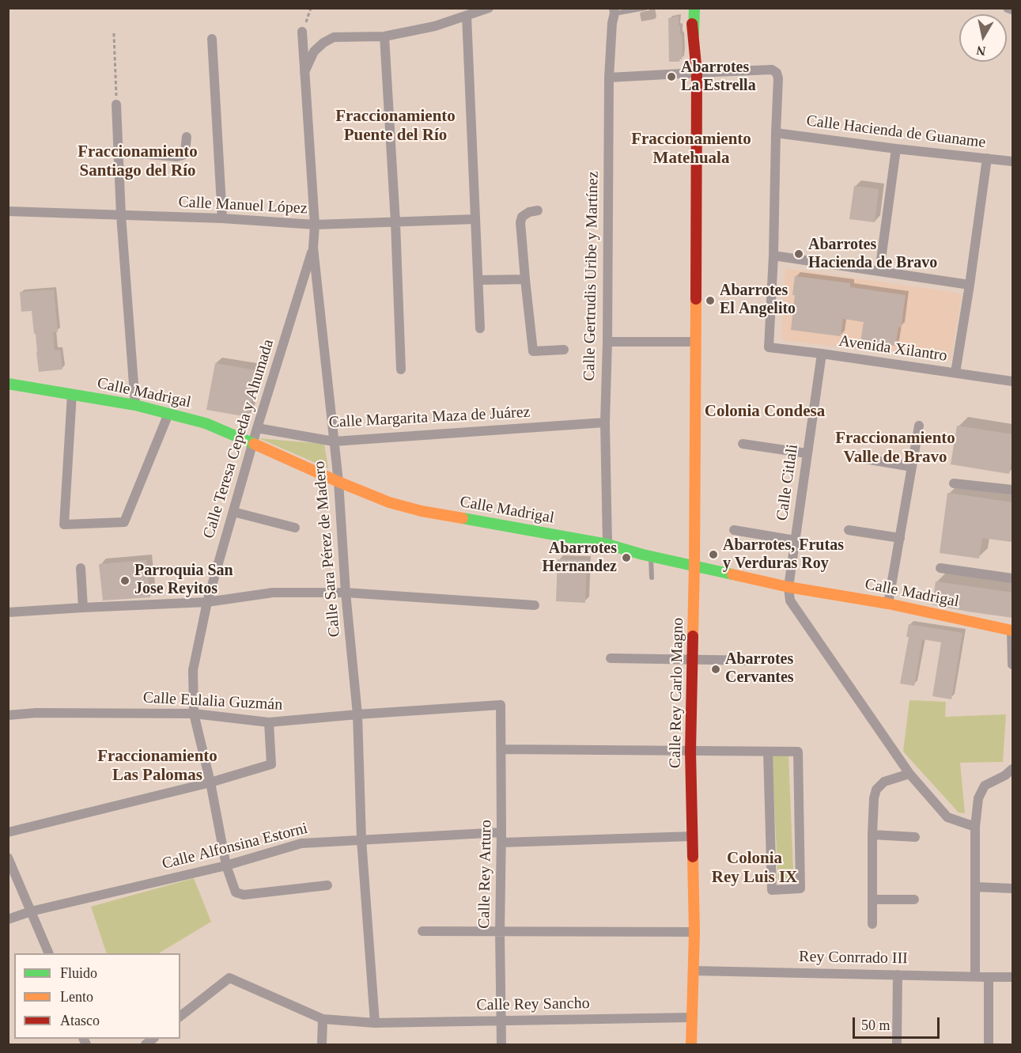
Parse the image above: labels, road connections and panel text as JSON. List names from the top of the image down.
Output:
{
  "streets": {
    "street": [
      "Calle Hacienda de Guaname",
      "Calle Manuel López",
      "Calle Gertrudis Uribe y Martínez",
      "Avenida Xilantro",
      "Calle Madrigal",
      "Calle Margarita Maza de Juárez",
      "Calle Teresa Cepeda y Ahumada",
      "Calle Citlali",
      "Calle Sara Pérez de Madero",
      "Calle Rey Carlo Magno",
      "Calle Eulalia Guzmán",
      "Calle Alfonsina Estorni",
      "Calle Rey Arturo",
      "Rey Conrrado III",
      "Calle Rey Sancho"
    ]
  },
  "crossings": [
    ["Calle Manuel López", "Calle Sara Pérez de Madero"],
    ["Calle Gertrudis Uribe y Martínez", "Calle Madrigal"],
    ["Calle Gertrudis Uribe y Martínez", "Calle Margarita Maza de Juárez"],
    ["Avenida Xilantro", "Calle Citlali"],
    ["Calle Madrigal", "Calle Teresa Cepeda y Ahumada"],
    ["Calle Madrigal", "Calle Citlali"],
    ["Calle Madrigal", "Calle Sara Pérez de Madero"],
    ["Calle Madrigal", "Calle Rey Carlo Magno"],
    ["Calle Margarita Maza de Juárez", "Calle Teresa Cepeda y Ahumada"],
    ["Calle Margarita Maza de Juárez", "Calle Sara Pérez de Madero"],
    ["Calle Teresa Cepeda y Ahumada", "Calle Sara Pérez de Madero"],
    ["Calle Teresa Cepeda y Ahumada", "Calle Eulalia Guzmán"],
    ["Calle Teresa Cepeda y Ahumada", "Calle Alfonsina Estorni"],
    ["Calle Sara Pérez de Madero", "Calle Eulalia Guzmán"],
    ["Calle Sara Pérez de Madero", "Calle Alfonsina Estorni"],
    ["Calle Sara Pérez de Madero", "Calle Rey Sancho"],
    ["Calle Rey Carlo Magno", "Calle Alfonsina Estorni"],
    ["Calle Rey Carlo Magno", "Rey Conrrado III"],
    ["Calle Rey Carlo Magno", "Calle Rey Sancho"],
    ["Calle Eulalia Guzmán", "Calle Rey Arturo"],
    ["Calle Alfonsina Estorni", "Calle Rey Arturo"],
    ["Calle Rey Arturo", "Calle Rey Sancho"]
  ],
  "districts": [
    "Fraccionamiento Puente del Río",
    "Fraccionamiento Matehuala",
    "Fraccionamiento Santiago del Río",
    "Colonia Condesa",
    "Fraccionamiento Valle de Bravo",
    "Fraccionamiento Las Palomas",
    "Colonia Rey Luis IX"
  ],
  "places": [
    "Abarrotes La Estrella",
    "Abarrotes Hacienda de Bravo",
    "Abarrotes El Angelito",
    "Abarrotes, Frutas y Verduras Roy",
    "Abarrotes Hernandez",
    "Parroquia San Jose Reyitos",
    "Abarrotes Cervantes"
  ],
  "legend": ["Fluido", "Lento", "Atasco"],
  "scale_bar": "50 m",
  "north": "bottom"
}
